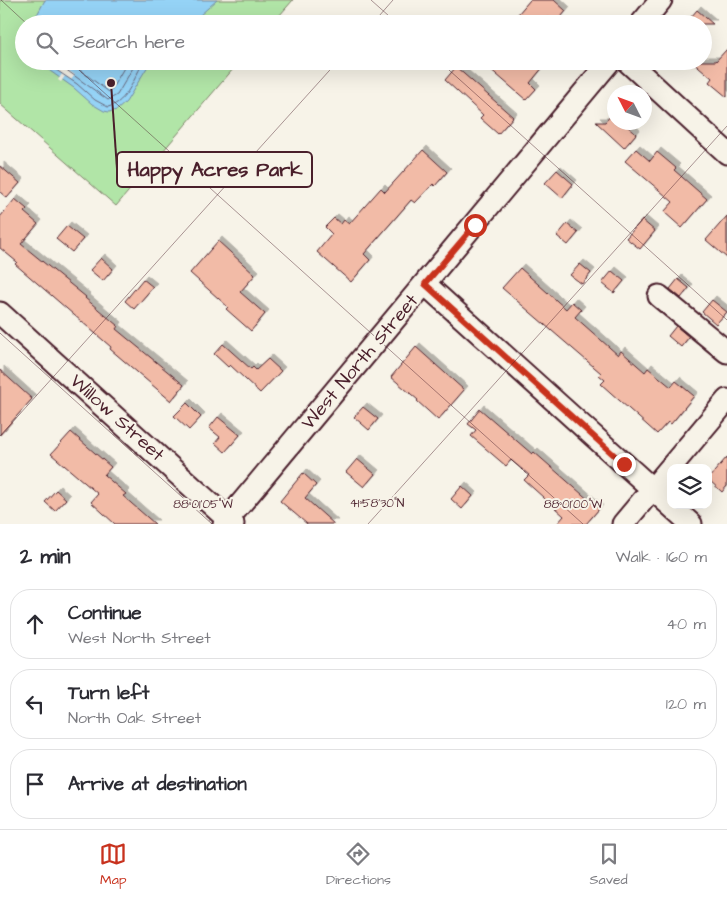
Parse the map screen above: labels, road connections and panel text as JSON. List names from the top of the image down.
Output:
{
  "streets": {
    "street": ["West North Street", "Willow Street"]
  },
  "crossings": [
    ["West North Street", "Willow Street"]
  ],
  "places": ["Happy Acres Park"],
  "north": "top left",
  "page": {
    "search": "Search here",
    "heading": ["2 min", "Walk · 160 m"],
    "list": [
      ["Continue", "West North Street", "40 m"],
      ["Turn left", "North Oak Street", "120 m"],
      "Arrive at destination"
    ],
    "nav": ["Map", "Directions", "Saved"]
  },
  "coordinates": ["41°58'30\"N", "88°01'05\"W", "88°01'00\"W"]
}
